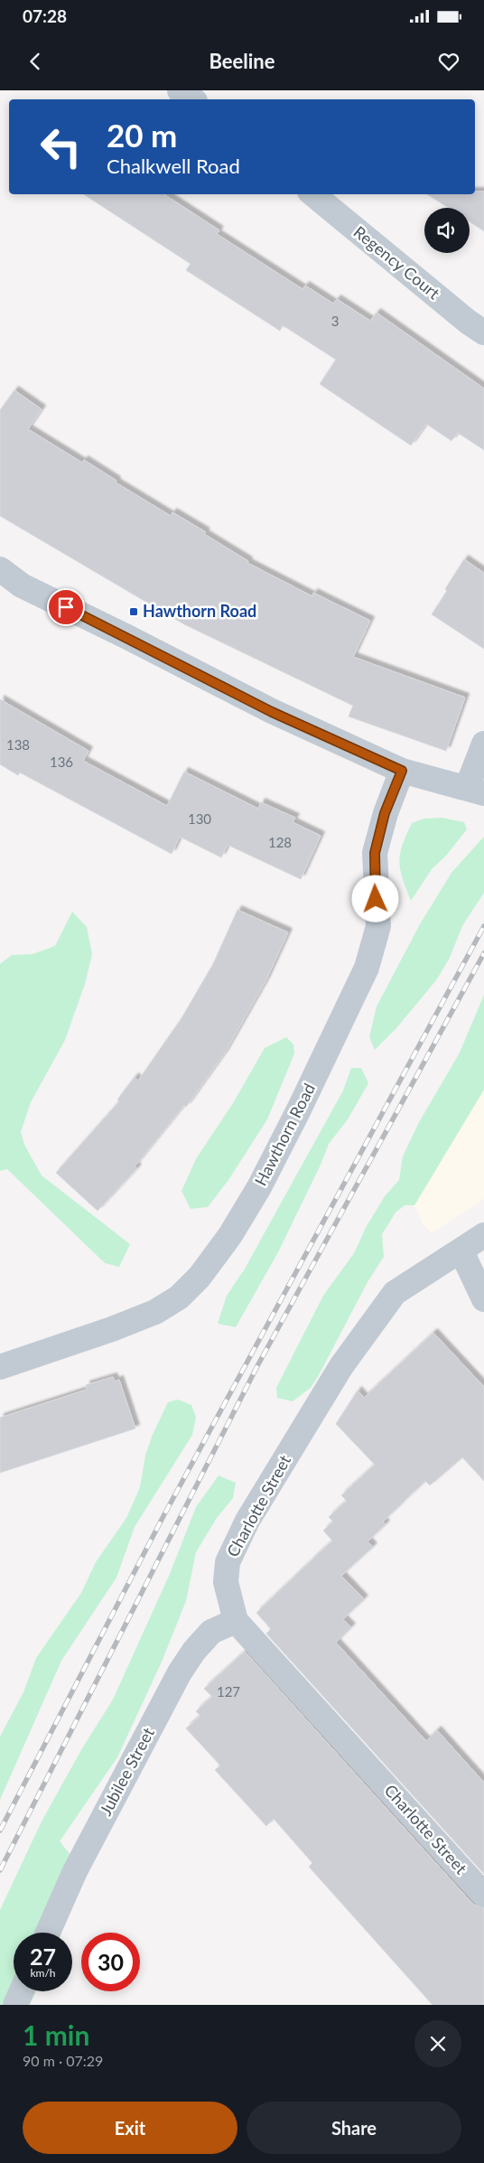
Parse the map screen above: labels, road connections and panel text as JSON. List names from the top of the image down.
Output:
{
  "streets": {
    "street": [
      "Regency Court",
      "Hawthorn Road",
      "Charlotte Street",
      "Jubilee Street"
    ]
  },
  "crossings": [
    ["Charlotte Street", "Jubilee Street"]
  ],
  "places": {
    "transit": ["Hawthorn Road"]
  },
  "house_numbers": [
    "3",
    "138",
    "136",
    "130",
    "128",
    "127"
  ],
  "page": {
    "status": "07:28",
    "header": "Beeline",
    "turn": ["20 m", "Chalkwell Road"],
    "speed": "27 km/h",
    "limit": "30",
    "heading": ["1 min", "90 m · 07:29"],
    "buttons": ["Exit", "Share"]
  }
}
